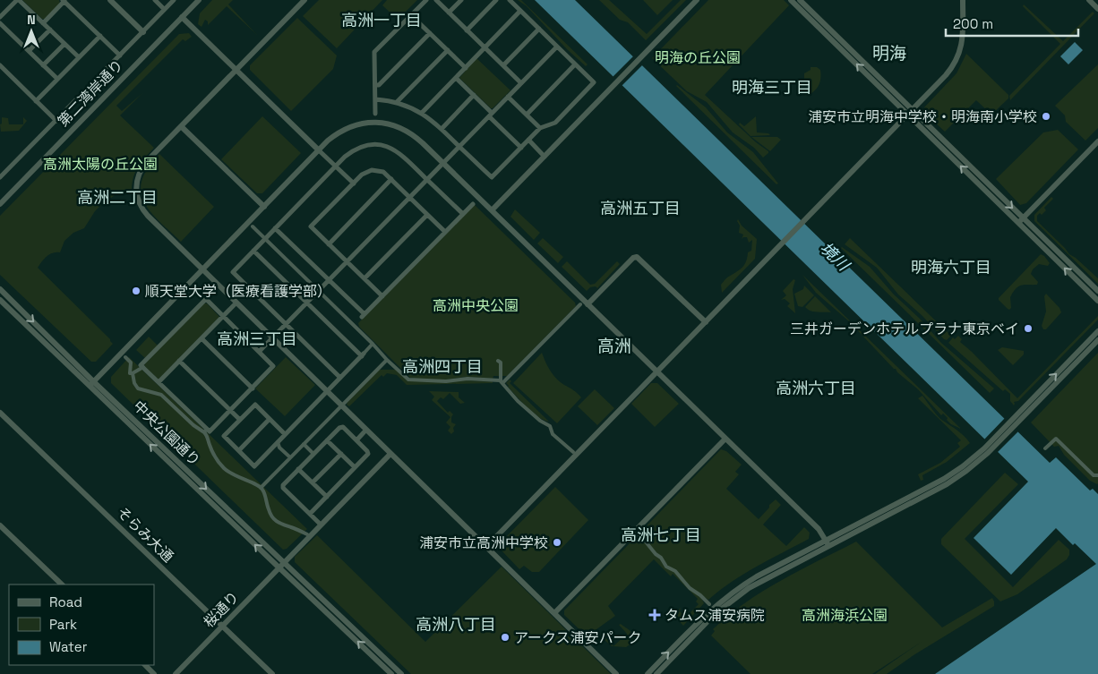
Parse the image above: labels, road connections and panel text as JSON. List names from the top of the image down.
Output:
{
  "streets": {
    "street": [
      "第二湾岸通り",
      "中央公園通り",
      "そらみ大通",
      "桜通り"
    ]
  },
  "crossings": [
    ["中央公園通り", "桜通り"],
    ["そらみ大通", "桜通り"]
  ],
  "districts": [
    "高洲一丁目",
    "明海",
    "明海三丁目",
    "高洲二丁目",
    "高洲五丁目",
    "明海六丁目",
    "高洲三丁目",
    "高洲",
    "高洲四丁目",
    "高洲六丁目",
    "高洲七丁目",
    "高洲八丁目"
  ],
  "water": ["境川"],
  "parks": [
    "明海の丘公園",
    "高洲太陽の丘公園",
    "高洲中央公園",
    "高洲海浜公園"
  ],
  "places": {
    "other": [
      "浦安市立明海中学校・明海南小学校",
      "順天堂大学（医療看護学部）",
      "三井ガーデンホテルプラナ東京ベイ",
      "浦安市立高洲中学校",
      "アークス浦安パーク"
    ],
    "health": ["タムス浦安病院"]
  },
  "legend": ["Road", "Park", "Water"],
  "scale_bar": "200 m",
  "north": "top"
}
